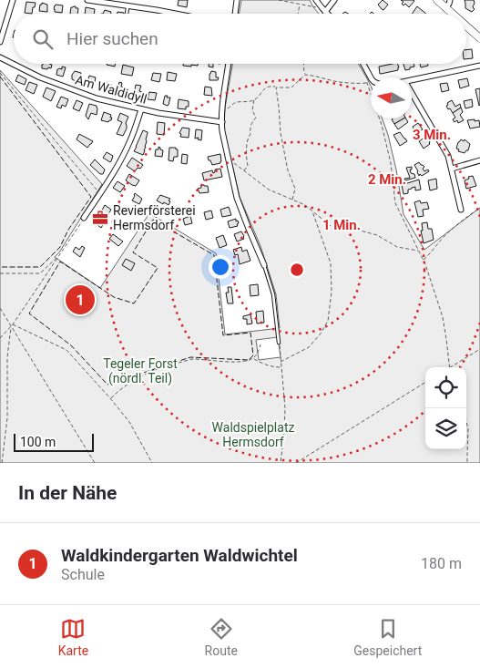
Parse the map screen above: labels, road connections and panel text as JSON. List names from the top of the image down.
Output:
{
  "streets": {
    "street": ["Am Waldidyll"]
  },
  "parks": ["Tegeler Forst (nördl. Teil)", "Waldspielplatz Hermsdorf"],
  "places": {
    "office": ["Revierförsterei Hermsdorf"]
  },
  "scale_bar": "100 m",
  "north": "left",
  "page": {
    "search": "Hier suchen",
    "pins": "1",
    "scale": "100 m",
    "heading": "In der Nähe",
    "list": [
      {
        "mark": "1",
        "name": "Waldkindergarten Waldwichtel",
        "note": "Schule",
        "value": "180 m"
      }
    ],
    "nav": ["Karte", "Route", "Gespeichert"]
  },
  "rings": ["3 Min.", "2 Min.", "1 Min."]
}
